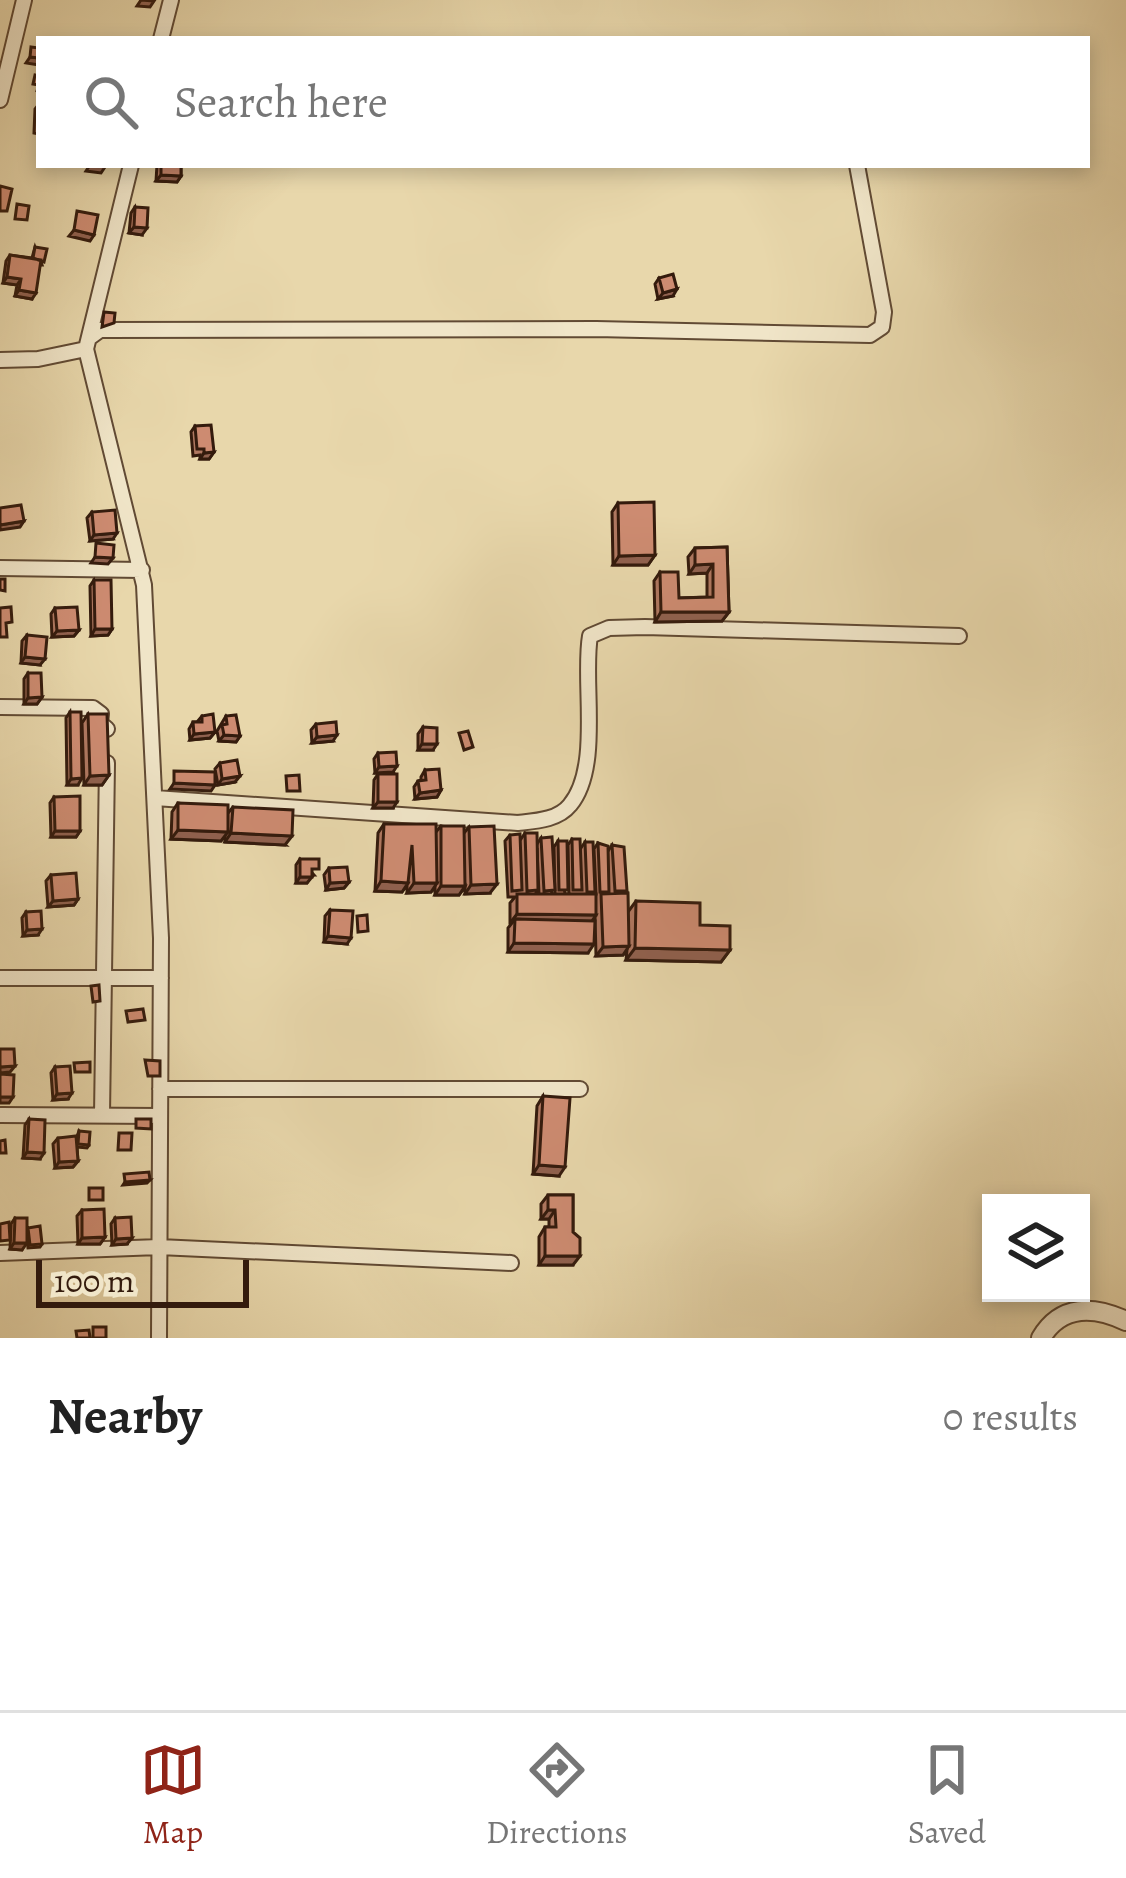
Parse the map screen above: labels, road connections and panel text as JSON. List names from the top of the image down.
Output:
{
  "scale_bar": "100 m",
  "page": {
    "search": "Search here",
    "scale": "100 m",
    "heading": ["Nearby", "0 results"],
    "nav": ["Map", "Directions", "Saved"]
  }
}
